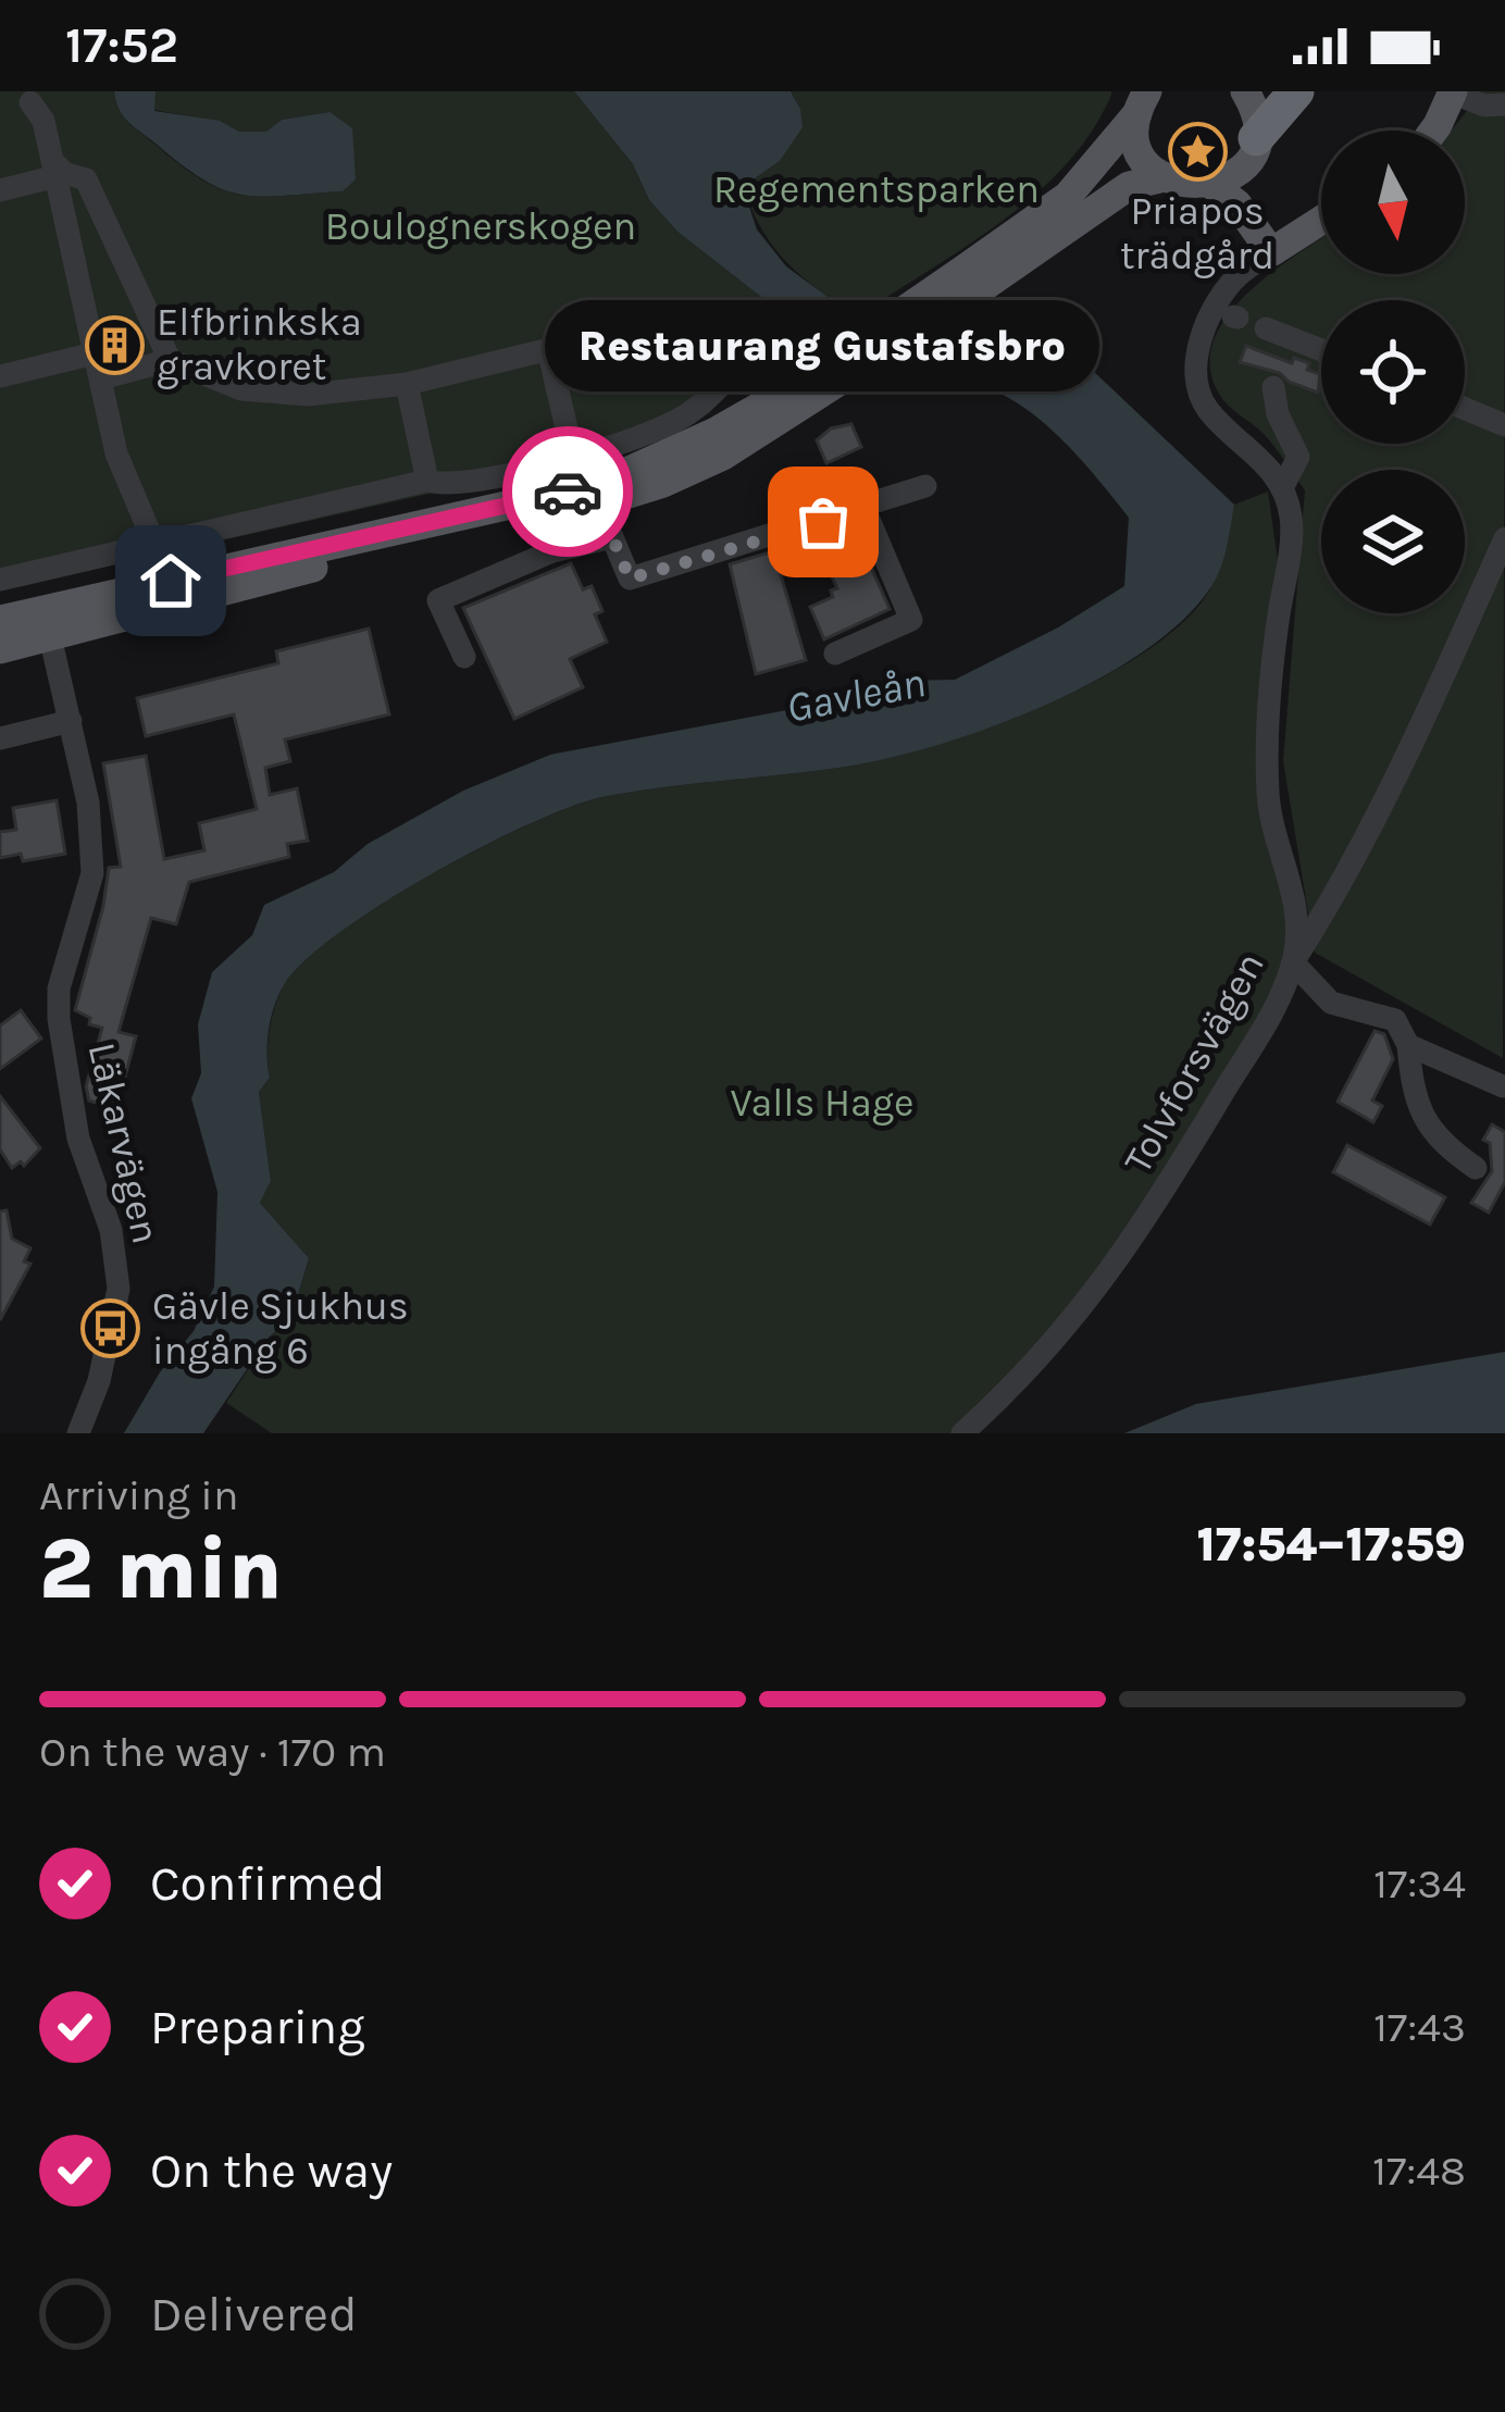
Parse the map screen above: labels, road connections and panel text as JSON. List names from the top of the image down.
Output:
{
  "streets": {
    "street": ["Tolvforsvägen", "Läkarvägen"]
  },
  "water": ["Gavleån"],
  "parks": ["Regementsparken", "Boulognerskogen", "Valls Hage"],
  "places": {
    "place": ["Priapos trädgård"],
    "building": ["Elfbrinkska gravkoret"],
    "other": ["Restaurang Gustafsbro"],
    "bus stop": ["Gävle Sjukhus ingång 6"]
  },
  "north": "bottom",
  "page": {
    "status": "17:52",
    "bubble": "Restaurang Gustafsbro",
    "heading": ["2 min", "Arriving in", "17:54–17:59"],
    "bar": "On the way · 170 m",
    "list": [
      ["Confirmed", "17:34"],
      ["Preparing", "17:43"],
      ["On the way", "17:48"],
      "Delivered"
    ]
  }
}
